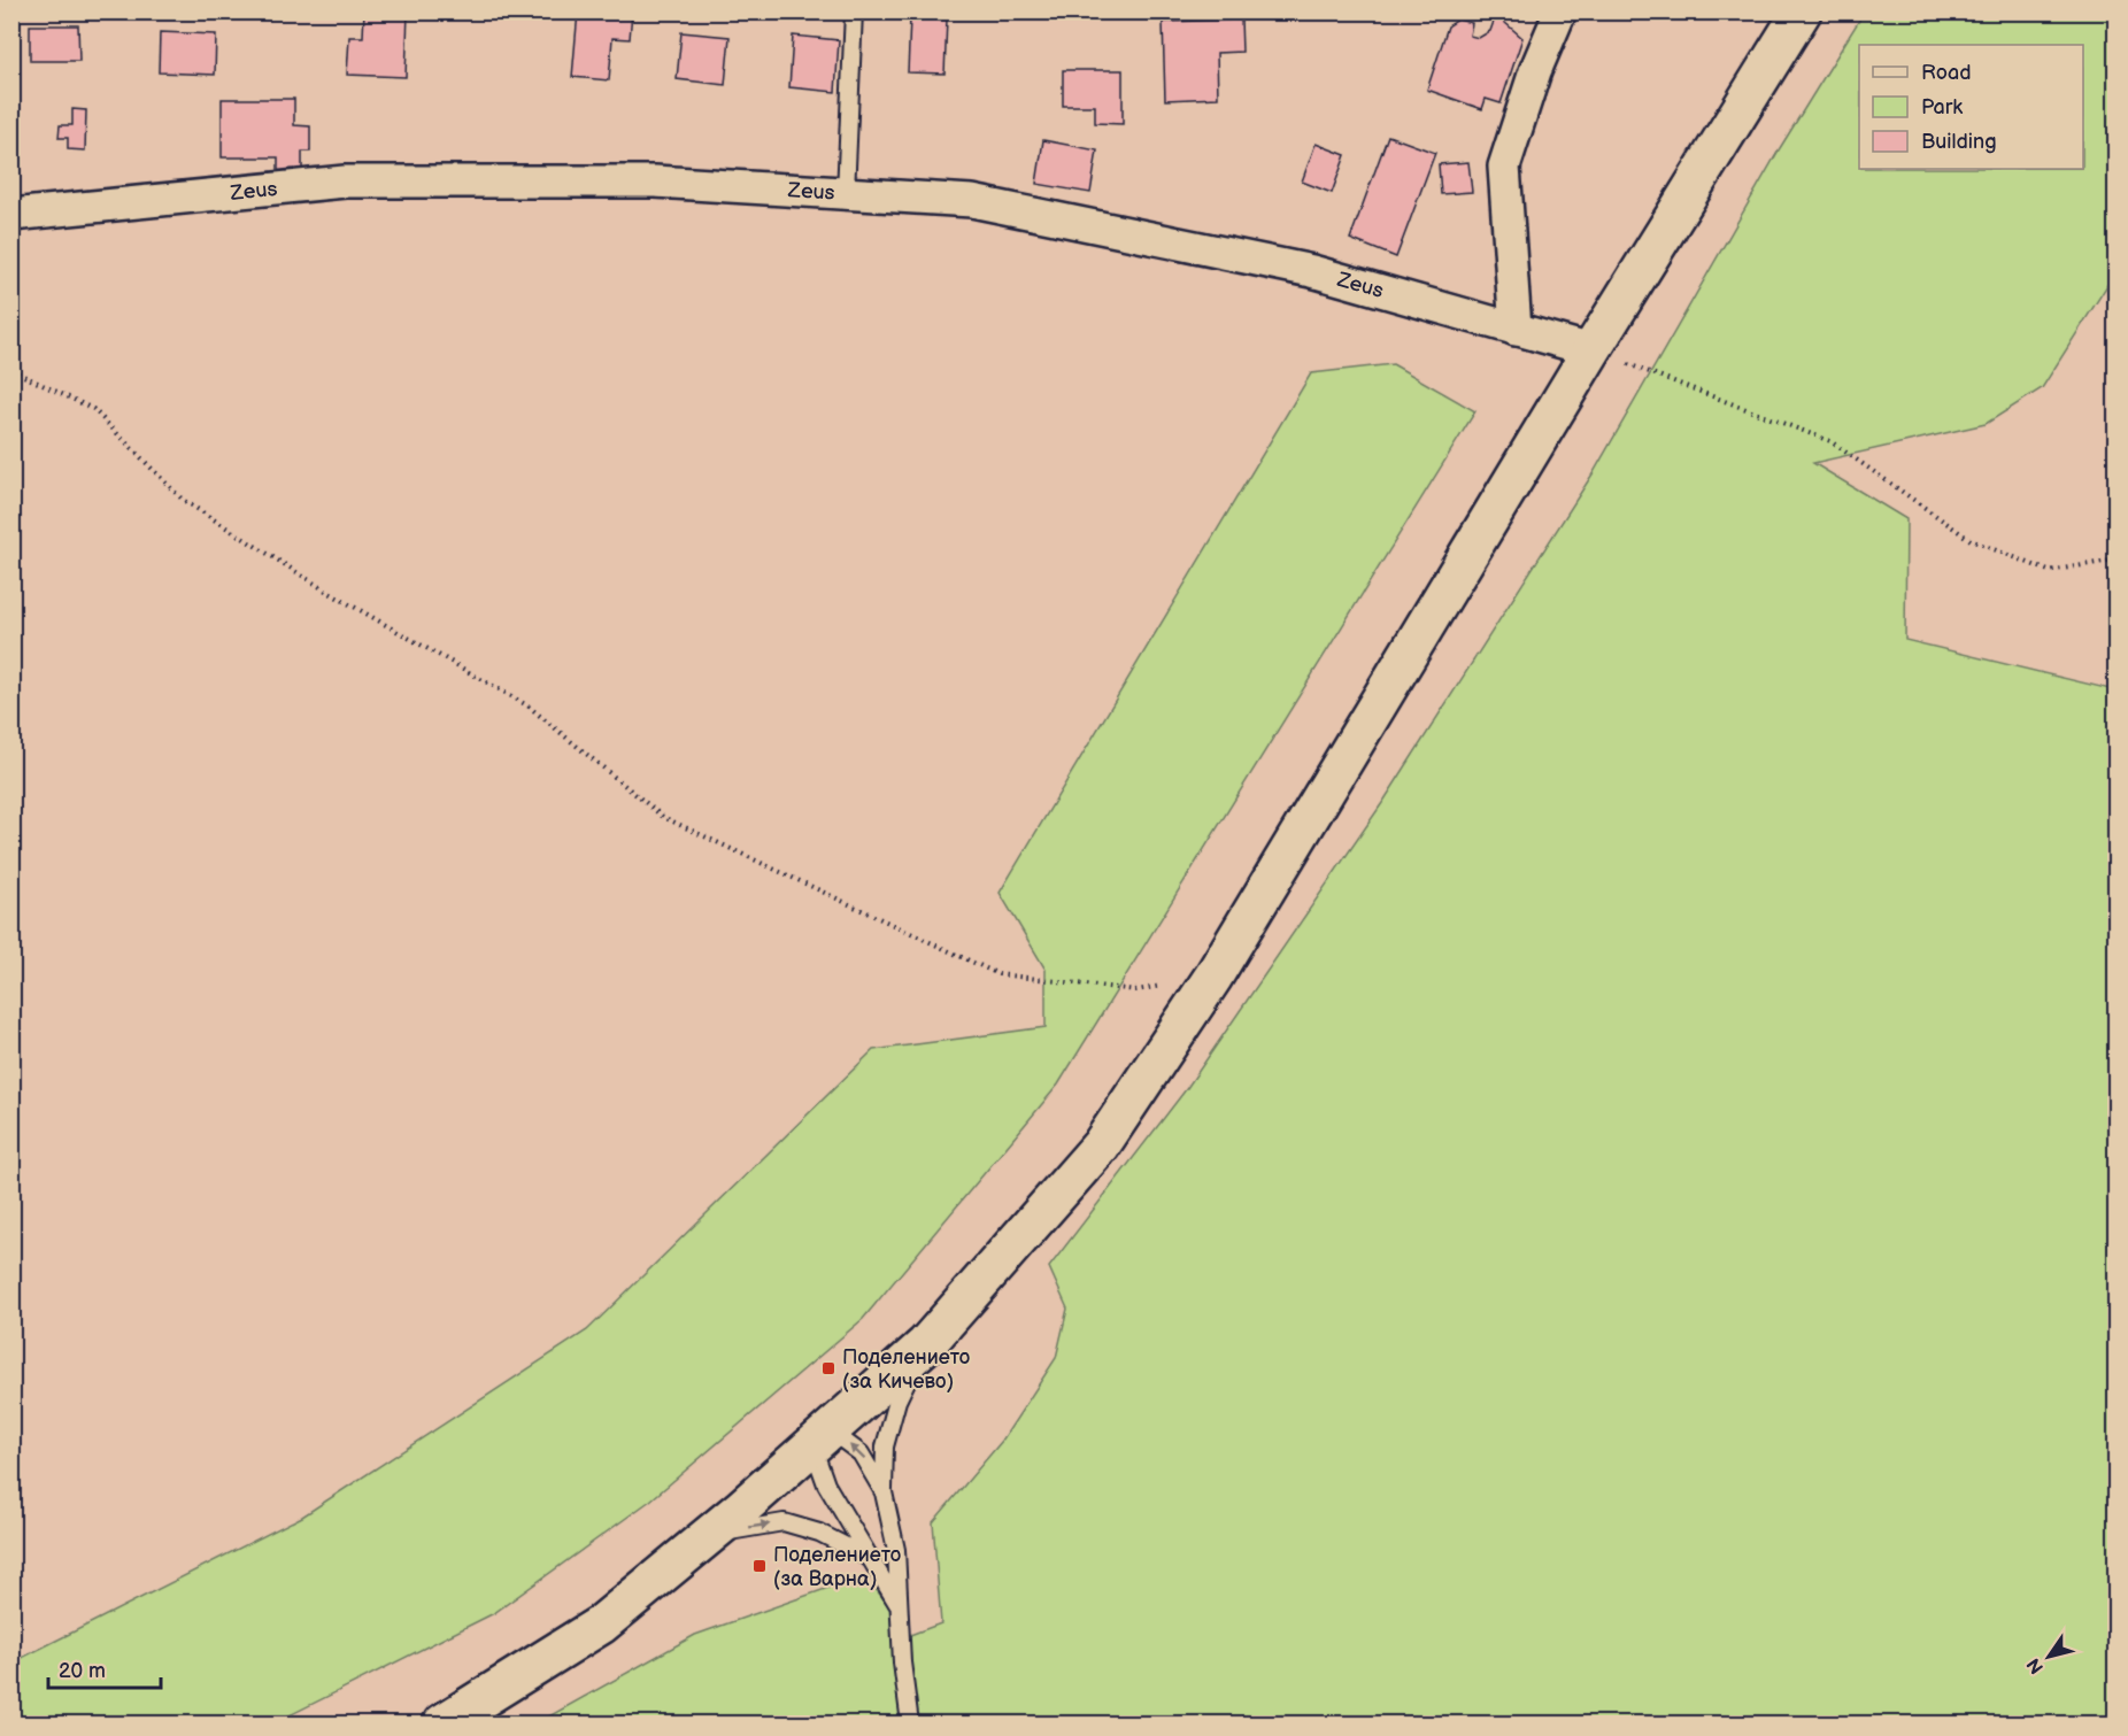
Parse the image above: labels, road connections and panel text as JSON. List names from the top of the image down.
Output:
{
  "streets": {
    "street": ["Zeus"]
  },
  "places": {
    "transit": ["Поделението (за Кичево)", "Поделението (за Варна)"]
  },
  "legend": ["Road", "Park", "Building"],
  "scale_bar": "20 m",
  "north": "bottom left"
}
